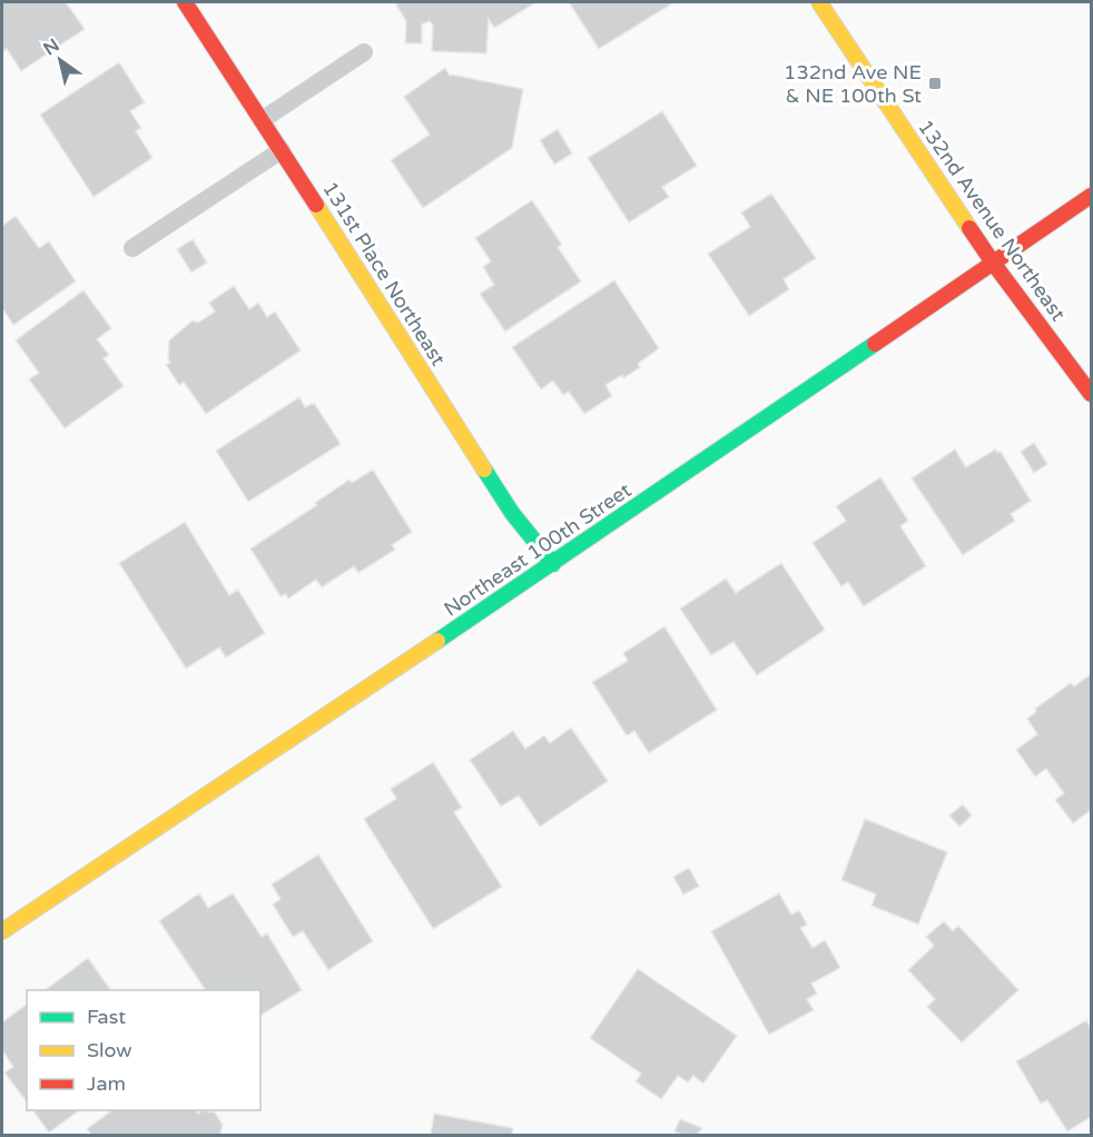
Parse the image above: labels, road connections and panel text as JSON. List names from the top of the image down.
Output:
{
  "streets": {
    "street": ["132nd Avenue Northeast", "131st Place Northeast", "Northeast 100th Street"]
  },
  "crossings": [
    ["132nd Avenue Northeast", "Northeast 100th Street"],
    ["131st Place Northeast", "Northeast 100th Street"]
  ],
  "places": {
    "transit": ["132nd Ave NE & NE 100th St"]
  },
  "legend": ["Fast", "Slow", "Jam"],
  "north": "top left"
}
